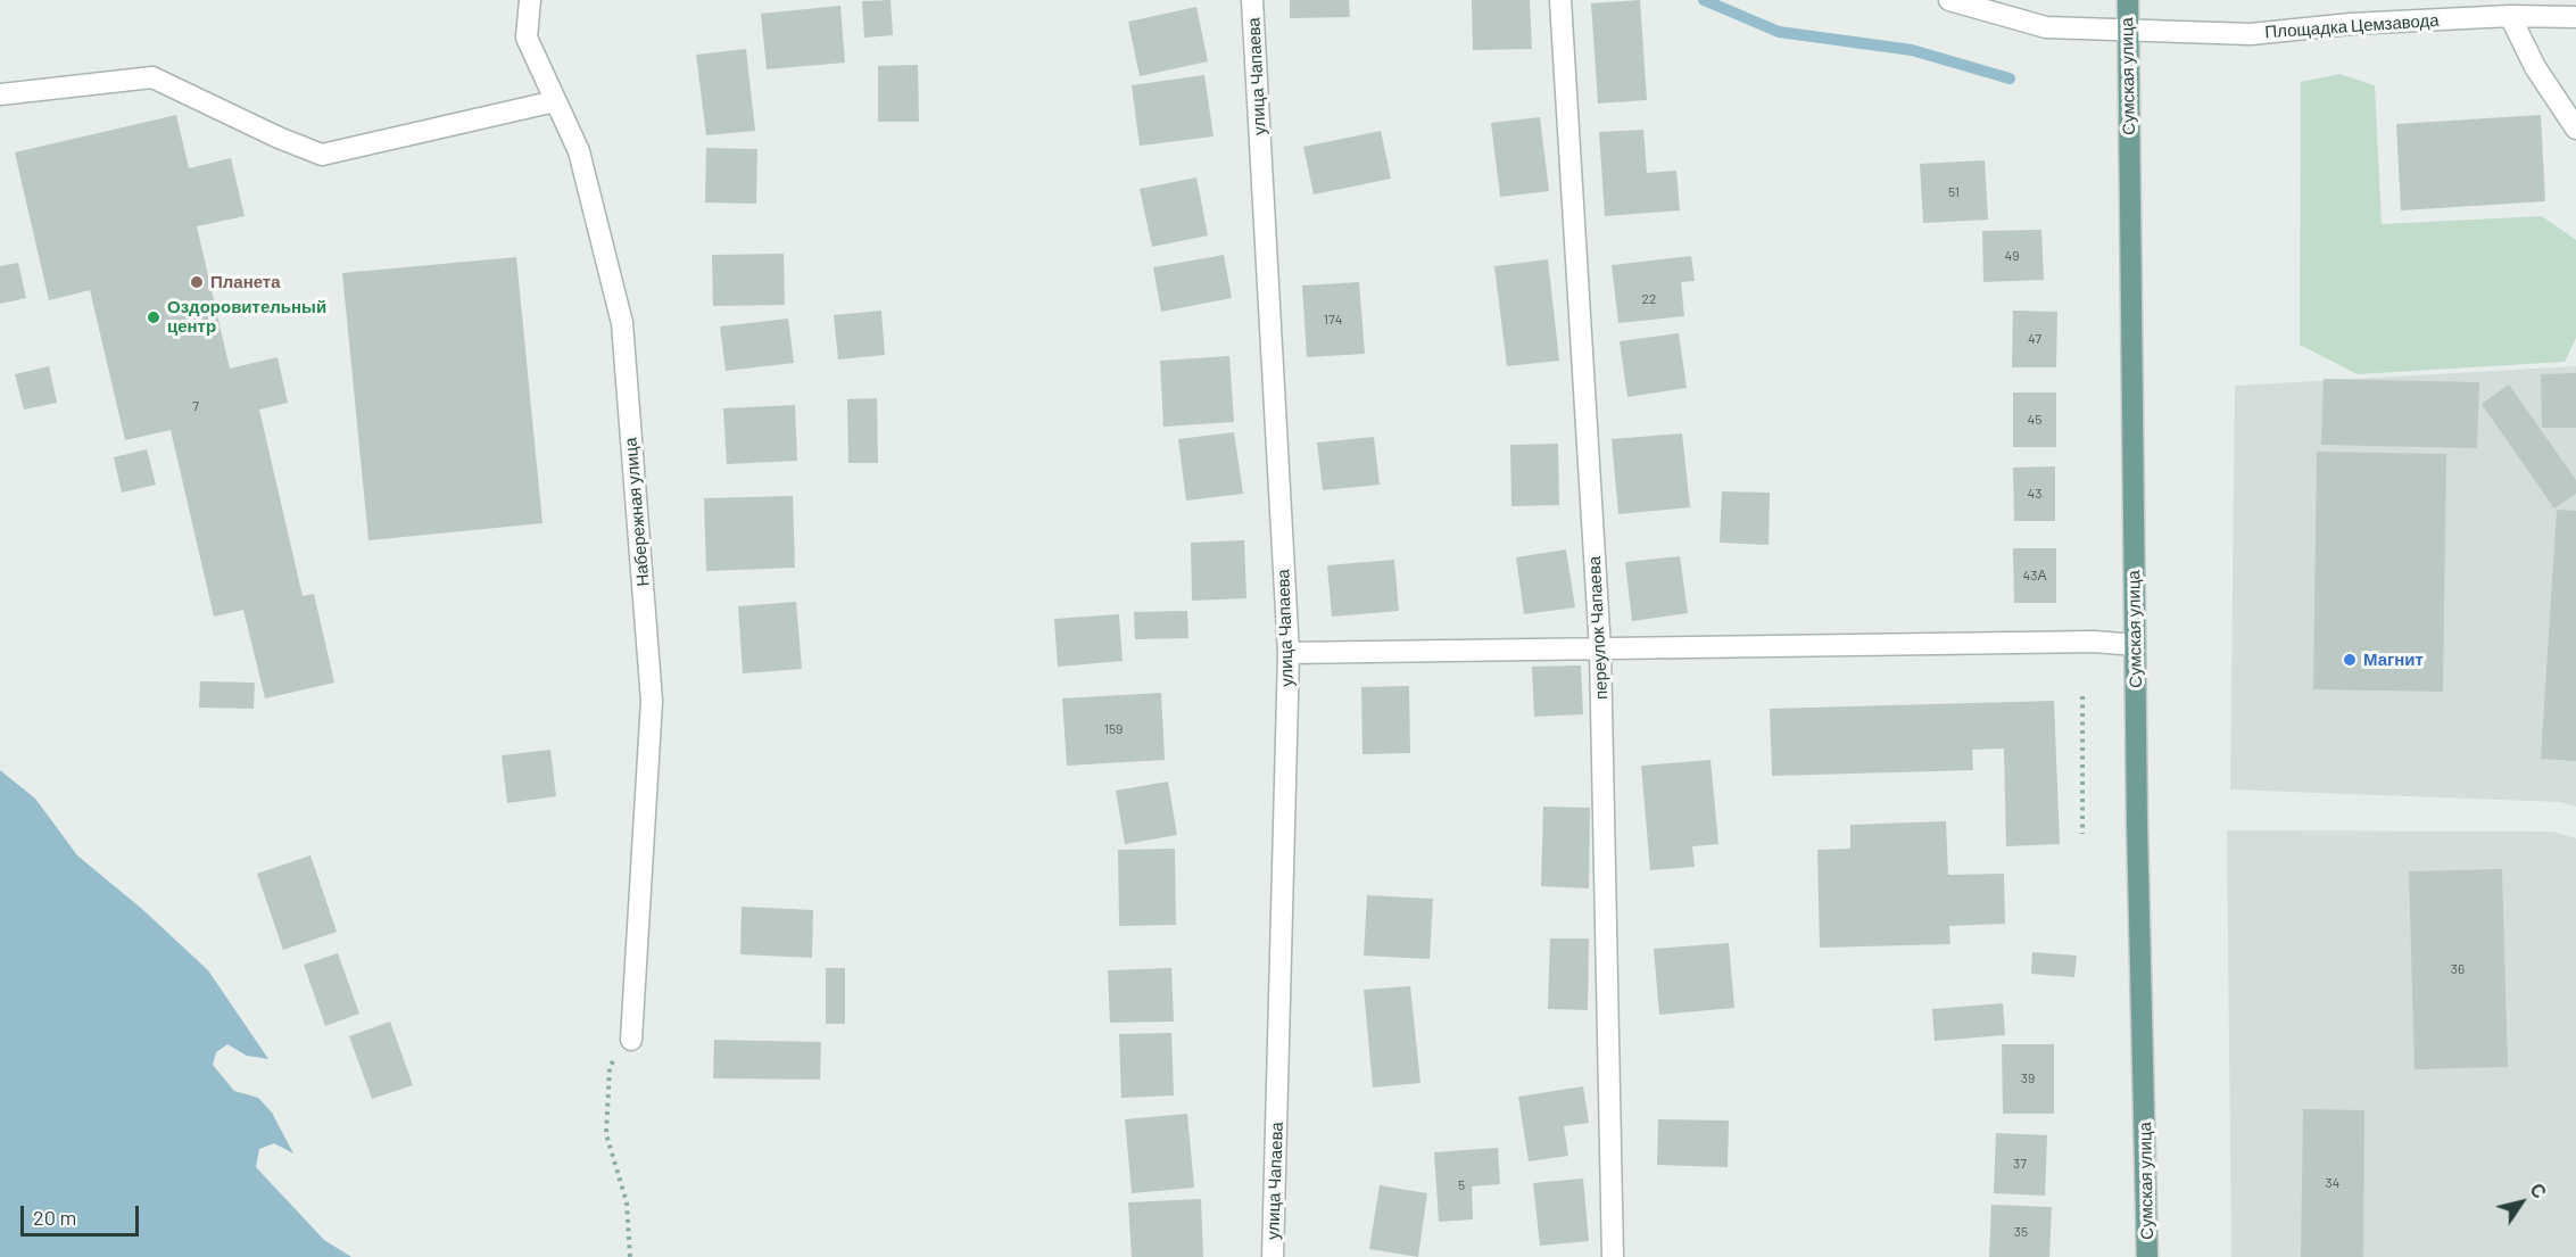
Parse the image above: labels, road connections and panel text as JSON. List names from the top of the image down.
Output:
{
  "streets": {
    "main road": ["Сумская улица"],
    "street": [
      "Площадка Цемзавода",
      "улица Чапаева",
      "Набережная улица",
      "переулок Чапаева"
    ]
  },
  "crossings": [
    ["Площадка Цемзавода", "Сумская улица"]
  ],
  "places": ["Планета", "Оздоровительный центр", "Магнит"],
  "house_numbers": [
    "51",
    "49",
    "22",
    "174",
    "47",
    "7",
    "45",
    "43",
    "43А",
    "159",
    "36",
    "39",
    "37",
    "34",
    "5",
    "35"
  ],
  "scale_bar": "20 m",
  "north": "top right"
}
